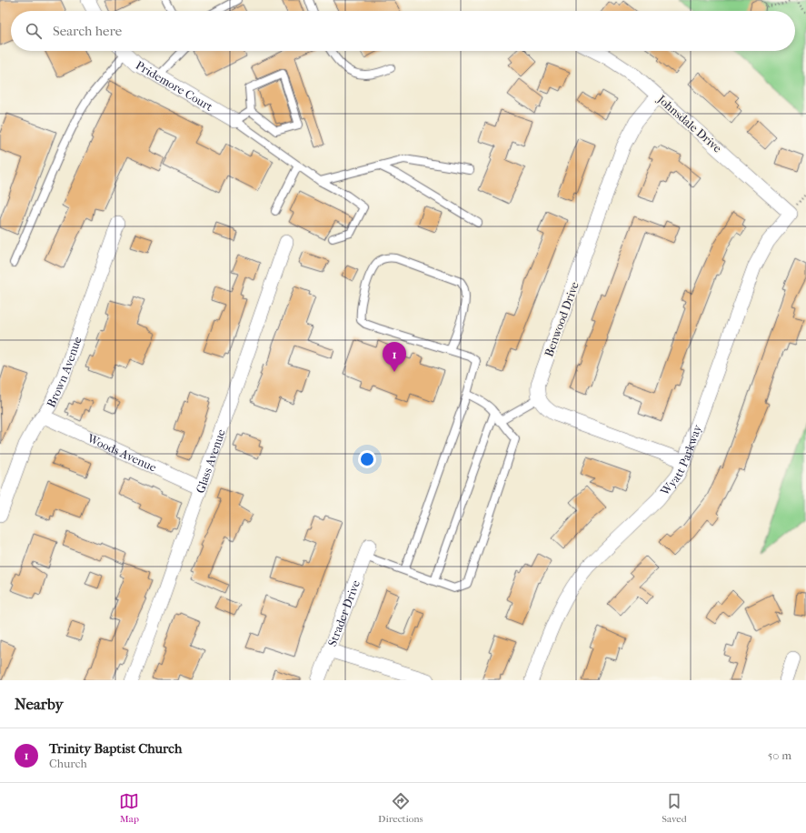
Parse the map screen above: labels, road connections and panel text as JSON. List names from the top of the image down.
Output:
{
  "streets": {
    "street": [
      "Pridemore Court",
      "Johnsdale Drive",
      "Benwood Drive",
      "Brown Avenue",
      "Woods Avenue",
      "Wyatt Parkway",
      "Glass Avenue",
      "Strader Drive"
    ]
  },
  "crossings": [
    ["Johnsdale Drive", "Benwood Drive"],
    ["Johnsdale Drive", "Wyatt Parkway"],
    ["Brown Avenue", "Woods Avenue"],
    ["Woods Avenue", "Glass Avenue"]
  ],
  "page": {
    "search": "Search here",
    "pins": "1",
    "heading": "Nearby",
    "list": [
      {
        "mark": "1",
        "name": "Trinity Baptist Church",
        "note": "Church",
        "value": "50 m"
      }
    ],
    "nav": ["Map", "Directions", "Saved"]
  }
}
